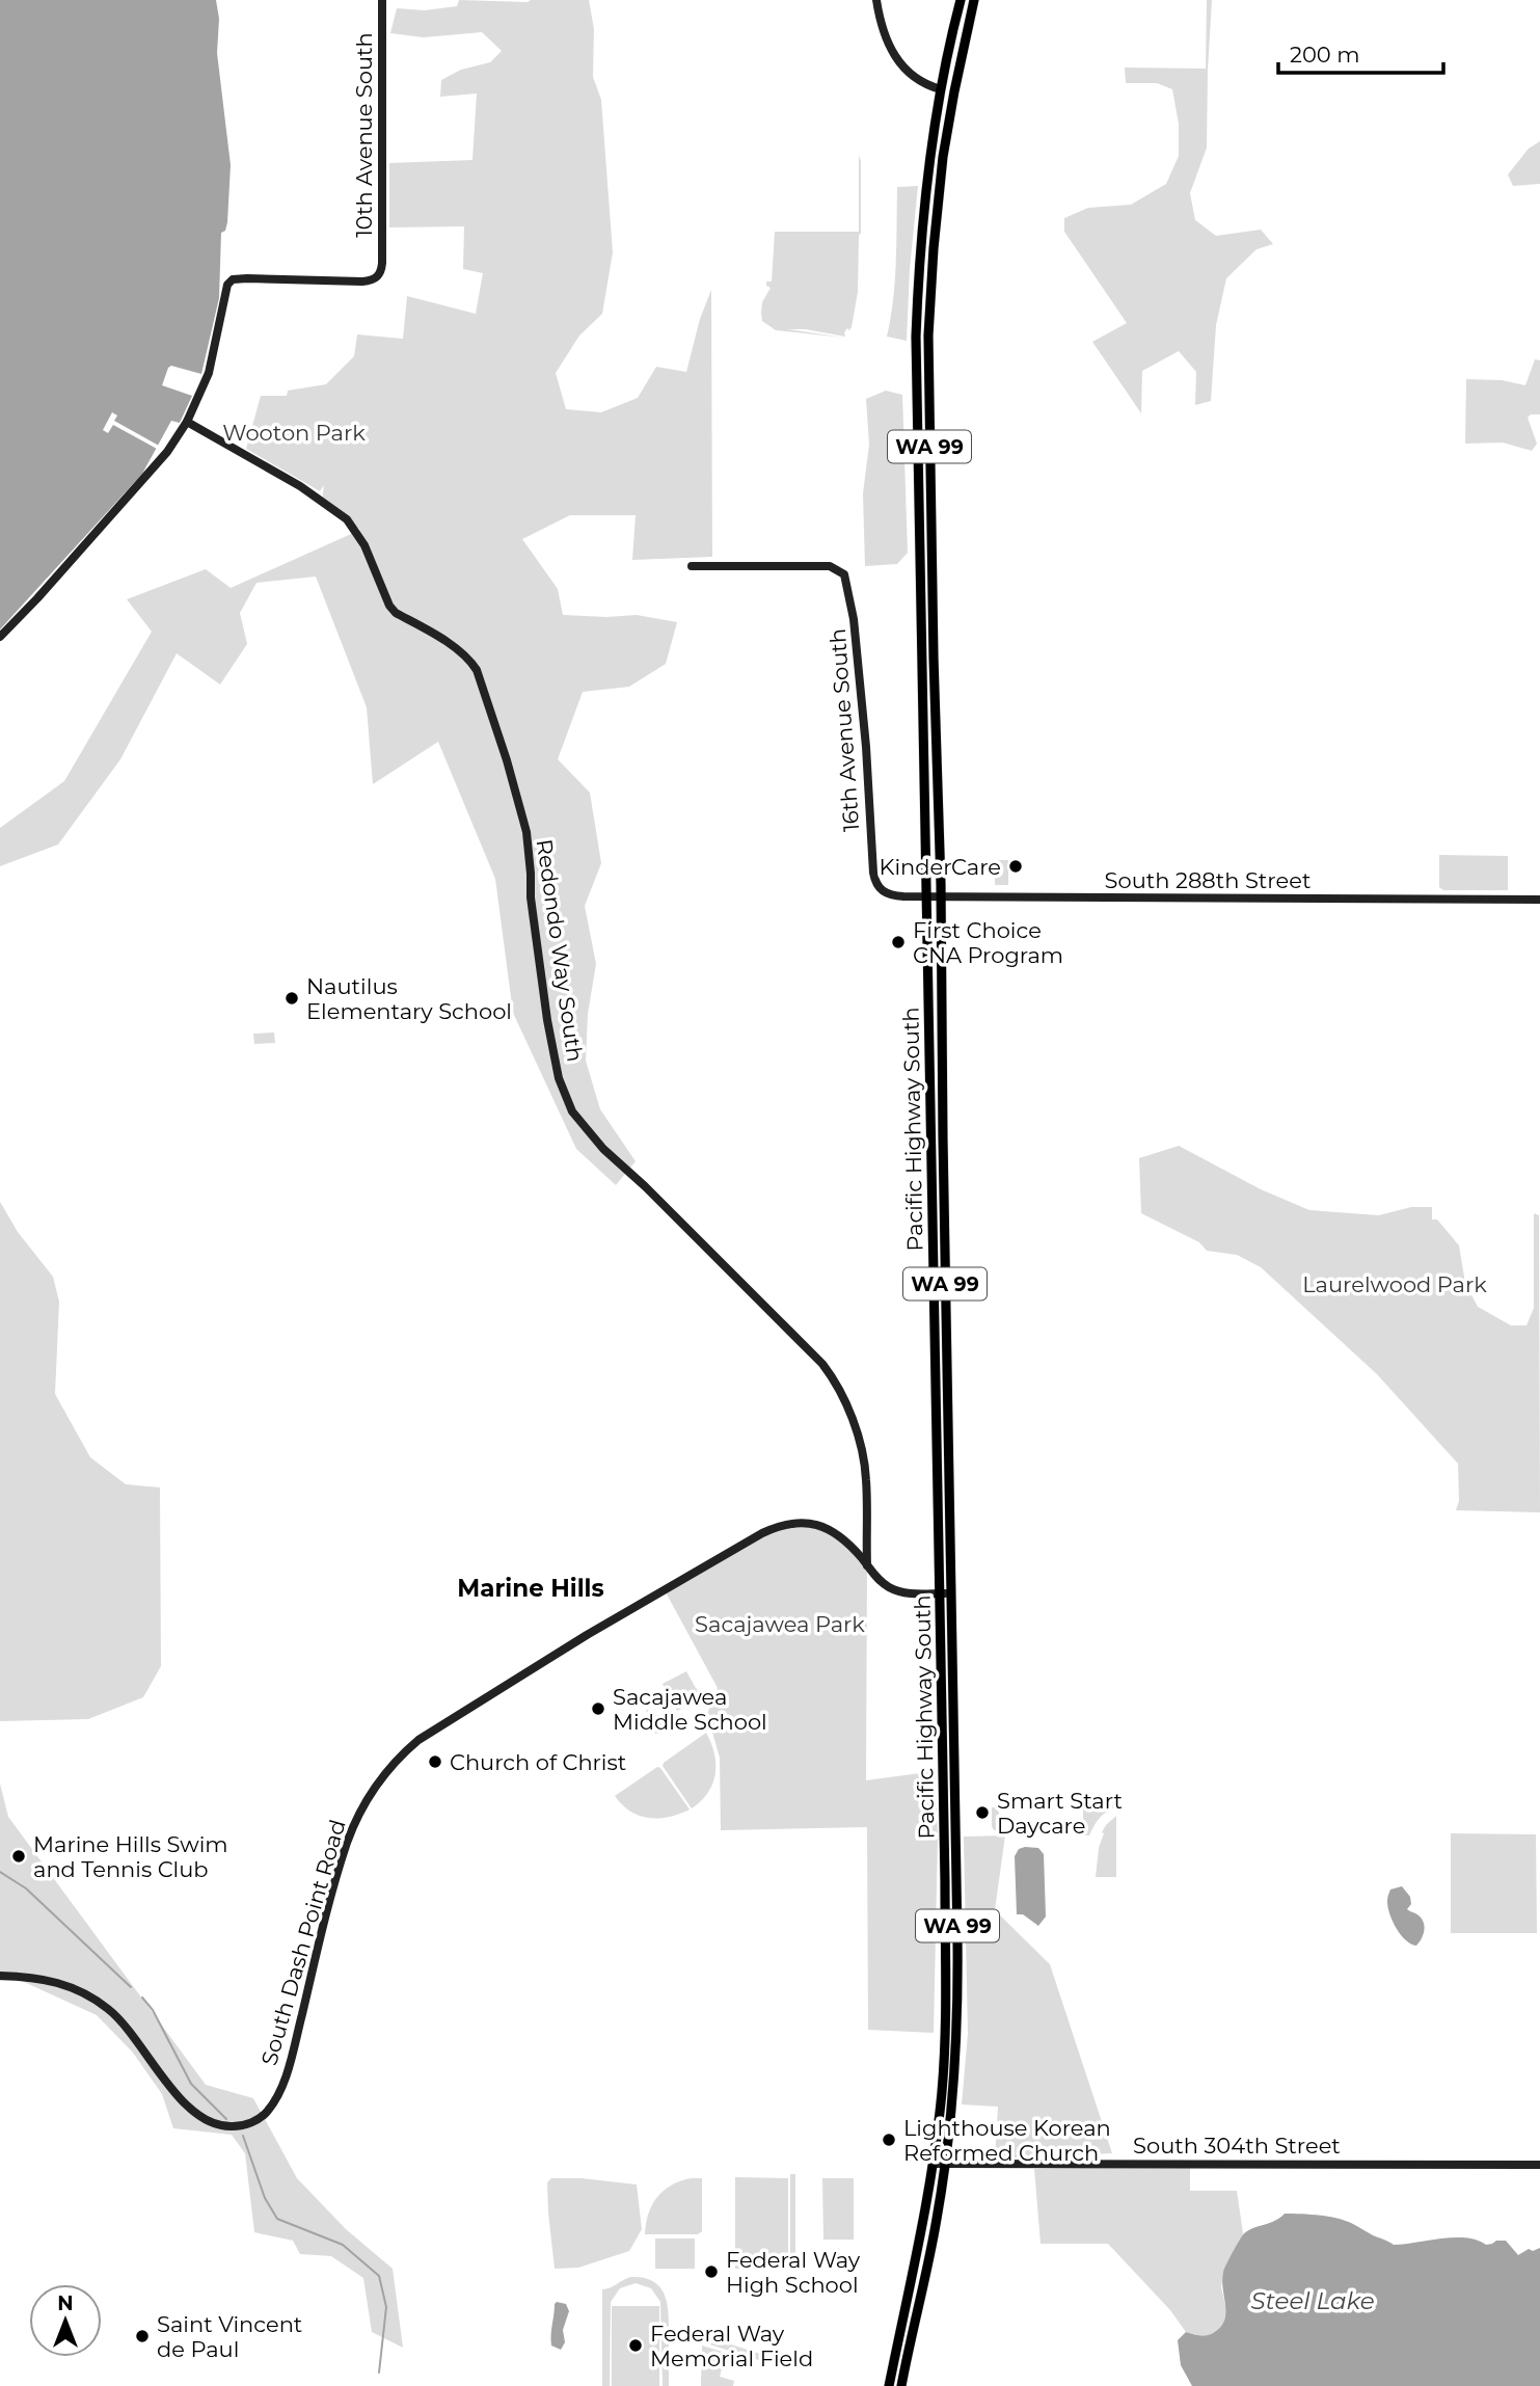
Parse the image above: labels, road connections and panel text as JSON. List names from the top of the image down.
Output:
{
  "streets": {
    "main road": ["WA 99", "Pacific Highway South"],
    "street": [
      "10th Avenue South",
      "16th Avenue South",
      "South 288th Street",
      "Redondo Way South",
      "South Dash Point Road",
      "South 304th Street"
    ]
  },
  "crossings": [
    ["10th Avenue South", "Redondo Way South"],
    ["16th Avenue South", "South 288th Street"],
    ["South 288th Street", "Pacific Highway South"],
    ["Redondo Way South", "South Dash Point Road"],
    ["Pacific Highway South", "South Dash Point Road"],
    ["Pacific Highway South", "South 304th Street"]
  ],
  "districts": ["Marine Hills"],
  "water": ["Steel Lake"],
  "parks": ["Wooton Park", "Laurelwood Park", "Sacajawea Park"],
  "places": [
    "KinderCare",
    "First Choice CNA Program",
    "Nautilus Elementary School",
    "Sacajawea Middle School",
    "Church of Christ",
    "Smart Start Daycare",
    "Marine Hills Swim and Tennis Club",
    "Lighthouse Korean Reformed Church",
    "Federal Way High School",
    "Saint Vincent de Paul",
    "Federal Way Memorial Field"
  ],
  "scale_bar": "200 m",
  "north": "top"
}
